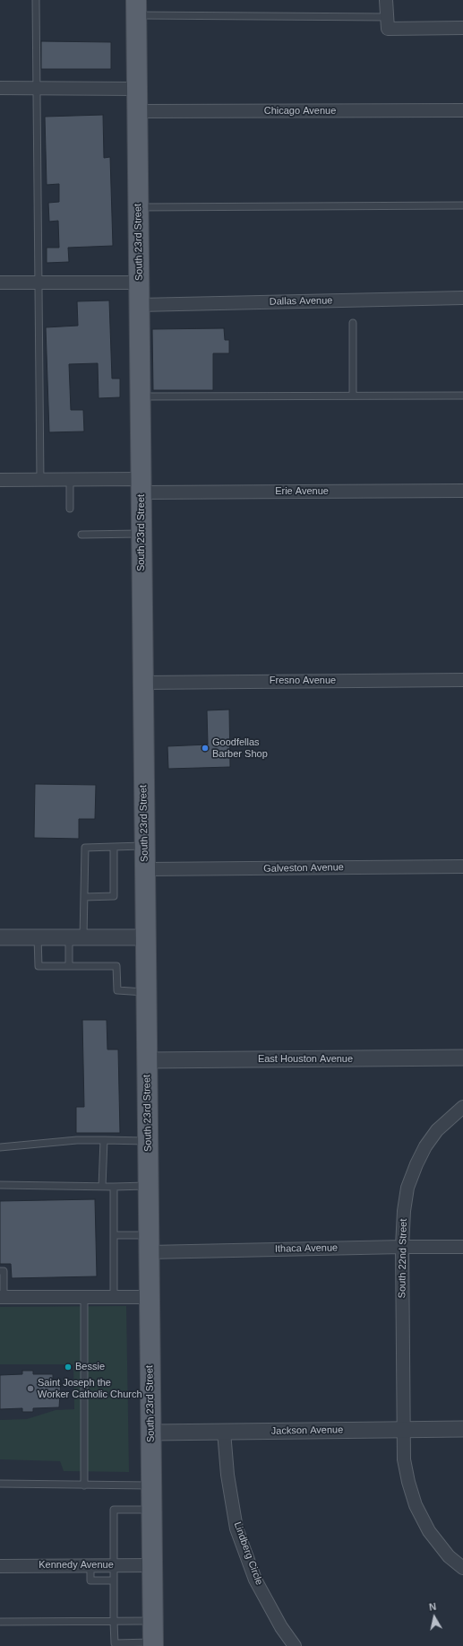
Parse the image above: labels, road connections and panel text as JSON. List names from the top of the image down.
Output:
{
  "streets": {
    "main road": ["South 23rd Street"],
    "street": [
      "Chicago Avenue",
      "Dallas Avenue",
      "Erie Avenue",
      "Fresno Avenue",
      "Galveston Avenue",
      "East Houston Avenue",
      "Ithaca Avenue",
      "South 22nd Street",
      "Jackson Avenue",
      "Lindberg Circle",
      "Kennedy Avenue"
    ]
  },
  "crossings": [
    ["Chicago Avenue", "South 23rd Street"],
    ["South 23rd Street", "Dallas Avenue"],
    ["South 23rd Street", "Erie Avenue"],
    ["South 23rd Street", "Fresno Avenue"],
    ["South 23rd Street", "Galveston Avenue"],
    ["South 23rd Street", "East Houston Avenue"],
    ["South 23rd Street", "Ithaca Avenue"],
    ["South 23rd Street", "Jackson Avenue"],
    ["South 23rd Street", "Kennedy Avenue"],
    ["Ithaca Avenue", "South 22nd Street"],
    ["South 22nd Street", "Jackson Avenue"],
    ["Jackson Avenue", "Lindberg Circle"]
  ],
  "places": ["Goodfellas Barber Shop", "Bessie", "Saint Joseph the Worker Catholic Church"],
  "north": "top"
}
